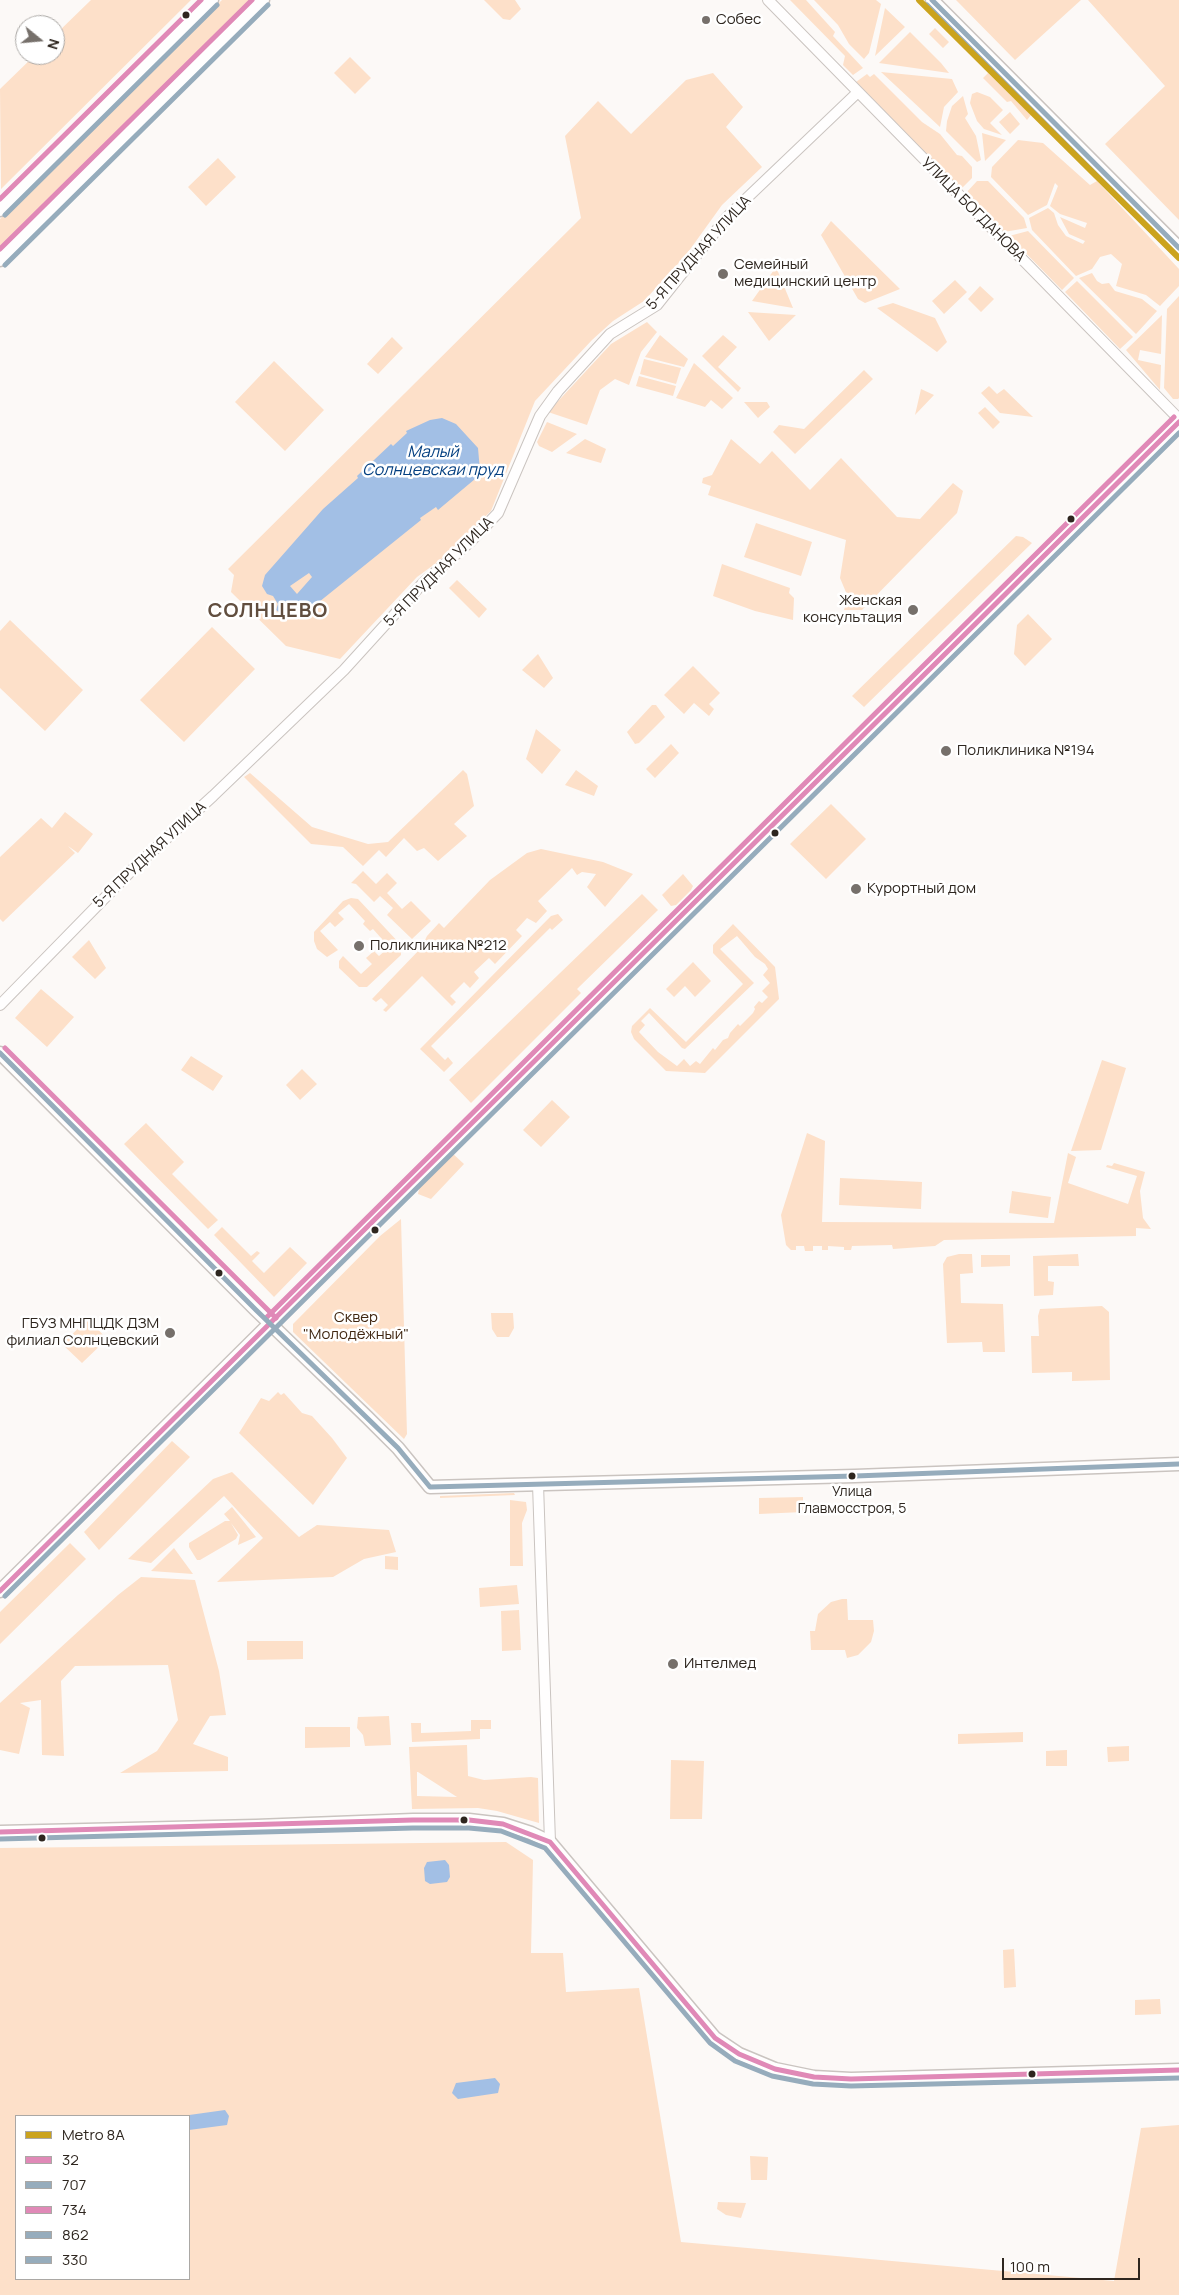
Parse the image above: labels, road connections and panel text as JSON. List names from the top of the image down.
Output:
{
  "streets": {
    "street": ["УЛИЦА БОГДАНОВА", "5-Я ПРУДНАЯ УЛИЦА"]
  },
  "crossings": [
    ["УЛИЦА БОГДАНОВА", "5-Я ПРУДНАЯ УЛИЦА"]
  ],
  "districts": ["СОЛНЦЕВО"],
  "water": ["Малый Солнцевскаи пруд"],
  "parks": ["Сквер \"Молодёжный\""],
  "places": [
    "Собес",
    "Семейный медицинский центр",
    "Женская консультация",
    "Поликлиника №194",
    "Курортный дом",
    "Поликлиника №212",
    "ГБУЗ МНПЦДК ДЗМ филиал Солнцевский",
    "Улица Главмосстроя, 5",
    "Интелмед"
  ],
  "lines": [
    "metro line 8А",
    "transit line 734",
    "transit line 862",
    "transit line 707",
    "transit line 330",
    "transit line 32"
  ],
  "legend": [
    "Metro 8А",
    "32",
    "707",
    "734",
    "862",
    "330"
  ],
  "scale_bar": "100 m",
  "north": "right"
}
